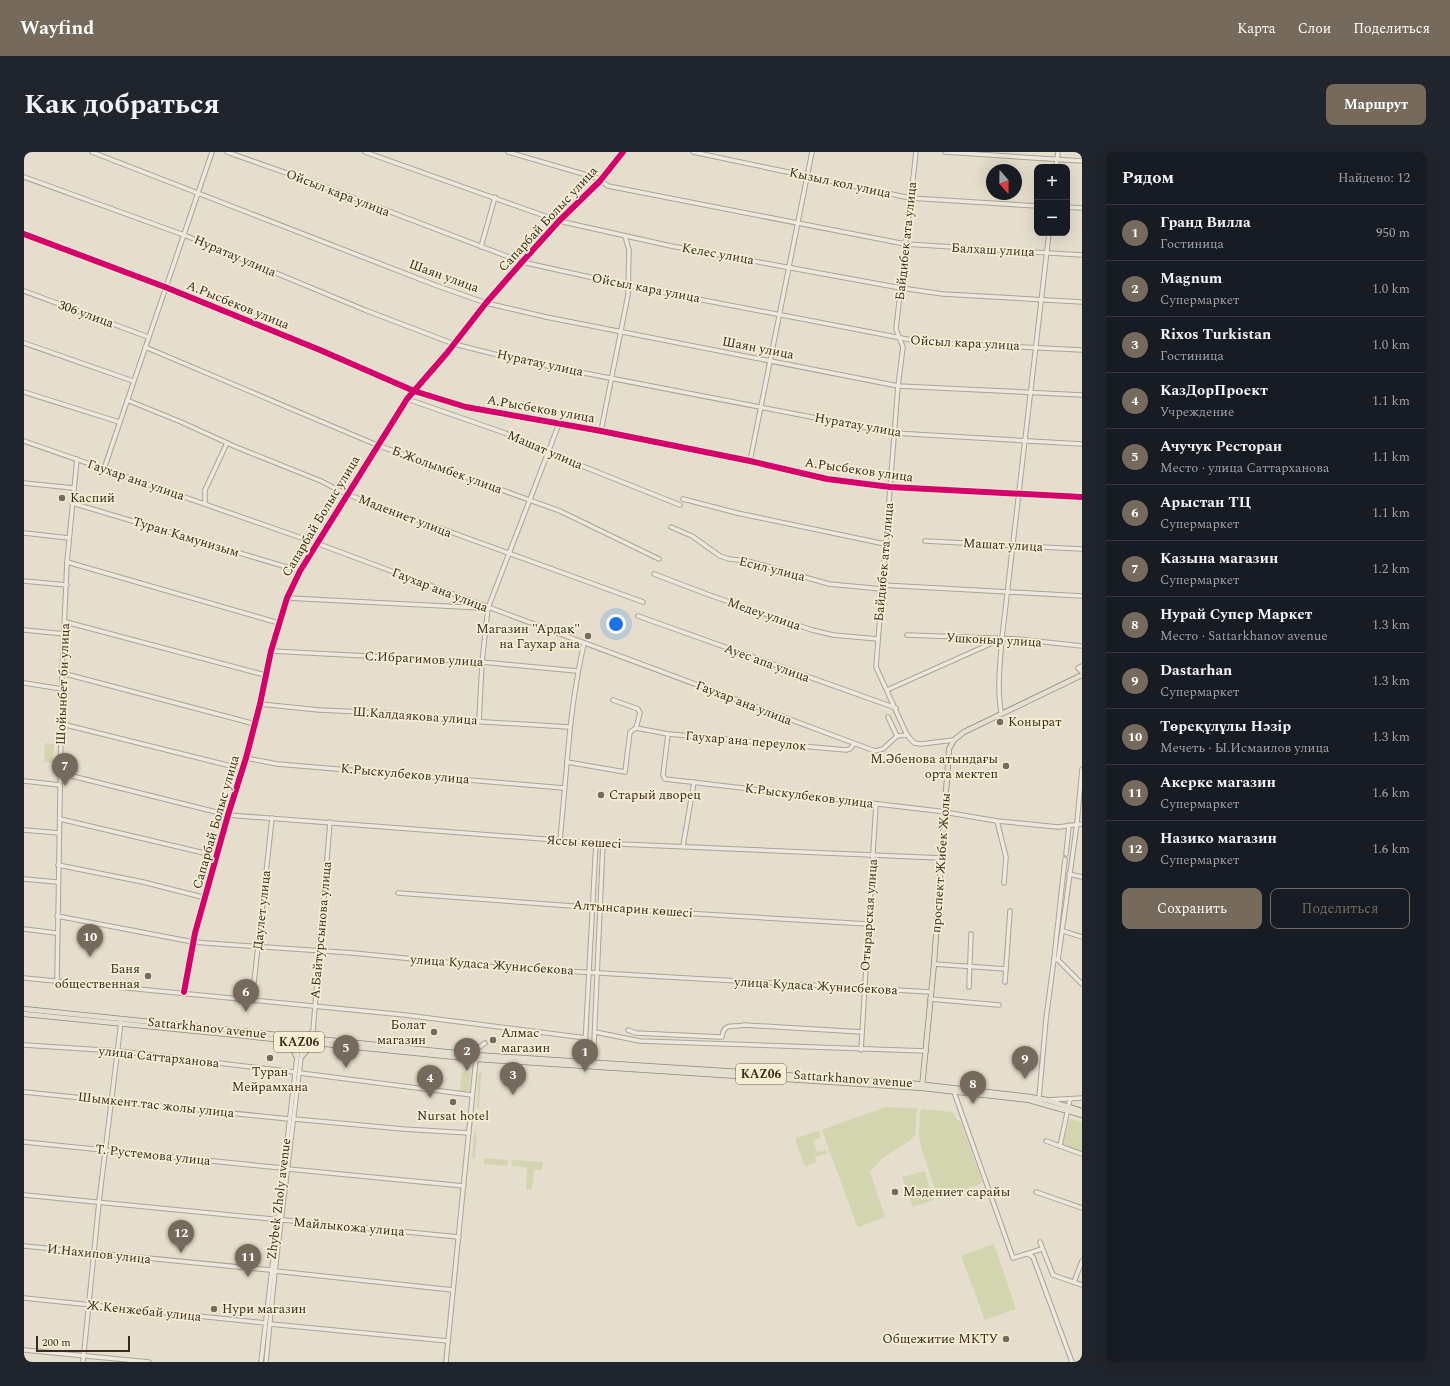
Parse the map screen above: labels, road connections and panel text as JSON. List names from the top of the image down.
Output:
{
  "streets": {
    "main road": ["проспект Жибек Жолы", "Sattarkhanov avenue", "KАZ06"],
    "street": [
      "Кызыл кол улица",
      "Ойсыл кара улица",
      "Сапарбай Болыс улица",
      "Байдибек ата улица",
      "Балхаш улица",
      "Келес улица",
      "Нуратау улица",
      "Шаян улица",
      "А.Рысбеков улица",
      "306 улица",
      "Машат улица",
      "Б.Жолымбек улица",
      "Гаухар ана улица",
      "Мадениет улица",
      "Туран Камунизым",
      "Есил улица",
      "Медеу улица",
      "Ушконыр улица",
      "С.Ибрагимов улица",
      "Ауес апа улица",
      "Шойынбет би улица",
      "Ш.Калдаякова улица",
      "Гаухар ана переулок",
      "К.Рыскулбеков улица",
      "Яссы көшесі",
      "Алтынсарин көшесі",
      "Даулет улица",
      "Отырарская улица",
      "А.Байтурсынова улица",
      "улица Кудаса Жунисбекова",
      "улица Саттарханова",
      "Шымкент тас жолы улица",
      "Т. Рустемова улица",
      "Zhybek Zholy avenue",
      "Майлыкожа улица",
      "И.Нахипов улица",
      "Ж.Кенжебай улица"
    ]
  },
  "crossings": [
    ["Кызыл кол улица", "Байдибек ата улица"],
    ["Ойсыл кара улица", "Сапарбай Болыс улица"],
    ["Ойсыл кара улица", "Байдибек ата улица"],
    ["Сапарбай Болыс улица", "Балхаш улица"],
    ["Сапарбай Болыс улица", "Келес улица"],
    ["Сапарбай Болыс улица", "Нуратау улица"],
    ["Сапарбай Болыс улица", "Шаян улица"],
    ["Сапарбай Болыс улица", "А.Рысбеков улица"],
    ["Сапарбай Болыс улица", "Машат улица"],
    ["Сапарбай Болыс улица", "Б.Жолымбек улица"],
    ["Сапарбай Болыс улица", "Гаухар ана улица"],
    ["Сапарбай Болыс улица", "Мадениет улица"],
    ["Сапарбай Болыс улица", "Туран Камунизым"],
    ["Сапарбай Болыс улица", "С.Ибрагимов улица"],
    ["Сапарбай Болыс улица", "Ш.Калдаякова улица"],
    ["Сапарбай Болыс улица", "К.Рыскулбеков улица"],
    ["Сапарбай Болыс улица", "Яссы көшесі"],
    ["Сапарбай Болыс улица", "улица Кудаса Жунисбекова"],
    ["Байдибек ата улица", "Балхаш улица"],
    ["Байдибек ата улица", "Келес улица"],
    ["Байдибек ата улица", "Нуратау улица"],
    ["Байдибек ата улица", "Шаян улица"],
    ["Байдибек ата улица", "А.Рысбеков улица"],
    ["Байдибек ата улица", "Есил улица"],
    ["Байдибек ата улица", "Медеу улица"],
    ["Байдибек ата улица", "Ауес апа улица"],
    ["Гаухар ана улица", "Шойынбет би улица"],
    ["Гаухар ана улица", "Гаухар ана переулок"],
    ["Туран Камунизым", "Шойынбет би улица"],
    ["Шойынбет би улица", "Яссы көшесі"],
    ["Шойынбет би улица", "улица Кудаса Жунисбекова"],
    ["Гаухар ана переулок", "К.Рыскулбеков улица"],
    ["К.Рыскулбеков улица", "проспект Жибек Жолы"],
    ["К.Рыскулбеков улица", "Отырарская улица"],
    ["Яссы көшесі", "проспект Жибек Жолы"],
    ["Яссы көшесі", "Даулет улица"],
    ["Яссы көшесі", "Отырарская улица"],
    ["Яссы көшесі", "А.Байтурсынова улица"],
    ["проспект Жибек Жолы", "улица Кудаса Жунисбекова"],
    ["проспект Жибек Жолы", "Sattarkhanov avenue"],
    ["Алтынсарин көшесі", "Отырарская улица"],
    ["Даулет улица", "улица Кудаса Жунисбекова"],
    ["Отырарская улица", "улица Кудаса Жунисбекова"],
    ["А.Байтурсынова улица", "улица Кудаса Жунисбекова"],
    ["А.Байтурсынова улица", "Sattarkhanov avenue"],
    ["А.Байтурсынова улица", "Zhybek Zholy avenue"],
    ["Sattarkhanov avenue", "Zhybek Zholy avenue"],
    ["улица Саттарханова", "Zhybek Zholy avenue"],
    ["Шымкент тас жолы улица", "Zhybek Zholy avenue"],
    ["Т. Рустемова улица", "Zhybek Zholy avenue"],
    ["Zhybek Zholy avenue", "Майлыкожа улица"],
    ["Zhybek Zholy avenue", "И.Нахипов улица"],
    ["Zhybek Zholy avenue", "Ж.Кенжебай улица"]
  ],
  "places": [
    "Каспий",
    "Магазин \"Ардақ\" на Гаухар ана",
    "Конырат",
    "М.Әбенова атындағы орта мектеп",
    "Старый дворец",
    "Баня общественная",
    "Болат магазин",
    "Алмас магазин",
    "Туран Мейрамхана",
    "Nursat hotel",
    "Мәдениет сарайы",
    "Нури магазин",
    "Общежитие МКТУ"
  ],
  "scale_bar": "200 m",
  "north": "bottom",
  "page": {
    "header": "Wayfind",
    "nav": ["Карта", "Слои", "Поделиться"],
    "title": "Как добраться",
    "buttons": [
      "Маршрут",
      ["Сохранить", "Поделиться"]
    ],
    "heading": ["Рядом", "Найдено: 12"],
    "map_buttons": ["+", "−"],
    "list": [
      {
        "mark": "1",
        "name": "Гранд Вилла",
        "note": "Гостиница",
        "value": "950 m"
      },
      {
        "mark": "2",
        "name": "Magnum",
        "note": "Супермаркет",
        "value": "1.0 km"
      },
      {
        "mark": "3",
        "name": "Rixos Turkistan",
        "note": "Гостиница",
        "value": "1.0 km"
      },
      {
        "mark": "4",
        "name": "КазДорПроект",
        "note": "Учреждение",
        "value": "1.1 km"
      },
      {
        "mark": "5",
        "name": "Ачучук Ресторан",
        "note": "Место · улица Саттарханова",
        "value": "1.1 km"
      },
      {
        "mark": "6",
        "name": "Арыстан ТЦ",
        "note": "Супермаркет",
        "value": "1.1 km"
      },
      {
        "mark": "7",
        "name": "Казына магазин",
        "note": "Супермаркет",
        "value": "1.2 km"
      },
      {
        "mark": "8",
        "name": "Нурай Супер Маркет",
        "note": "Место · Sattarkhanov avenue",
        "value": "1.3 km"
      },
      {
        "mark": "9",
        "name": "Dastarhan",
        "note": "Супермаркет",
        "value": "1.3 km"
      },
      {
        "mark": "10",
        "name": "Төреқұлұлы Нәзір",
        "note": "Мечеть · Ы.Исмаилов улица",
        "value": "1.3 km"
      },
      {
        "mark": "11",
        "name": "Акерке магазин",
        "note": "Супермаркет",
        "value": "1.6 km"
      },
      {
        "mark": "12",
        "name": "Назико магазин",
        "note": "Супермаркет",
        "value": "1.6 km"
      }
    ],
    "pins": [
      "7",
      "10",
      "6",
      "5",
      "2",
      "1",
      "9",
      "3",
      "4",
      "8",
      "12",
      "11"
    ],
    "scale": "200 m"
  }
}
